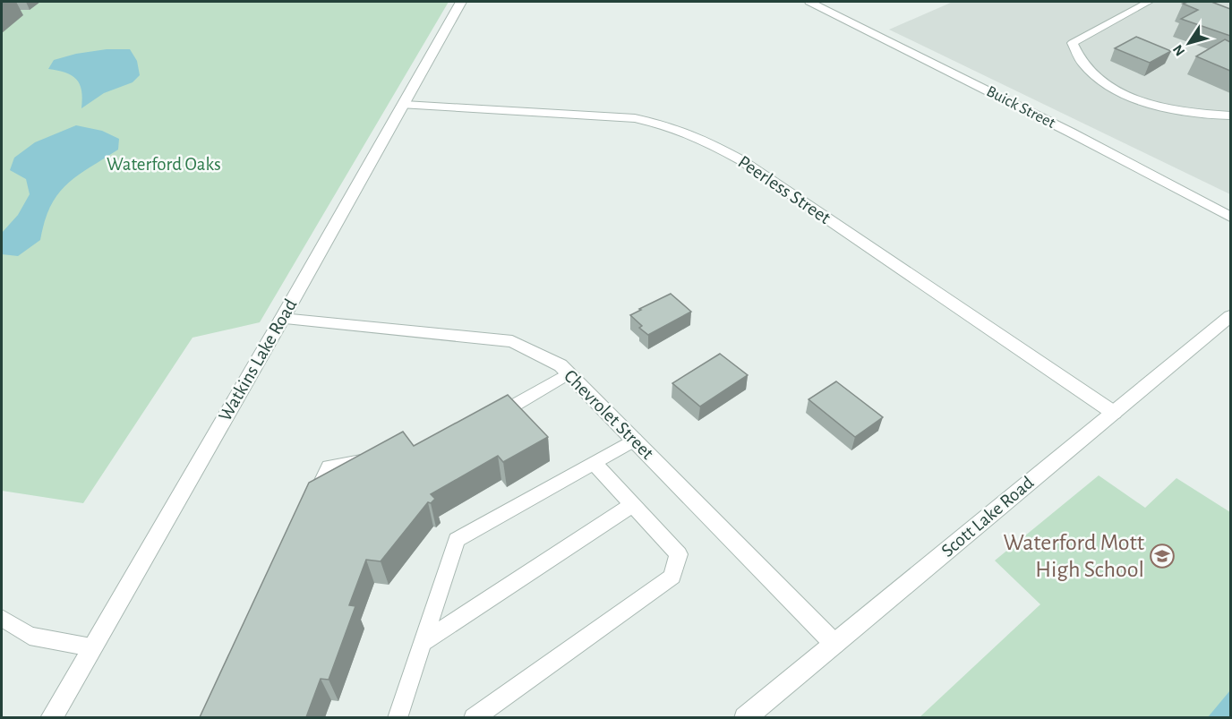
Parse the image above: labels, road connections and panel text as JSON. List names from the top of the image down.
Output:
{
  "streets": {
    "street": [
      "Buick Street",
      "Peerless Street",
      "Watkins Lake Road",
      "Chevrolet Street",
      "Scott Lake Road"
    ]
  },
  "crossings": [
    ["Peerless Street", "Watkins Lake Road"],
    ["Peerless Street", "Scott Lake Road"],
    ["Watkins Lake Road", "Chevrolet Street"],
    ["Chevrolet Street", "Scott Lake Road"]
  ],
  "parks": ["Waterford Oaks"],
  "places": {
    "school or university": ["Waterford Mott High School"]
  },
  "north": "bottom left"
}
